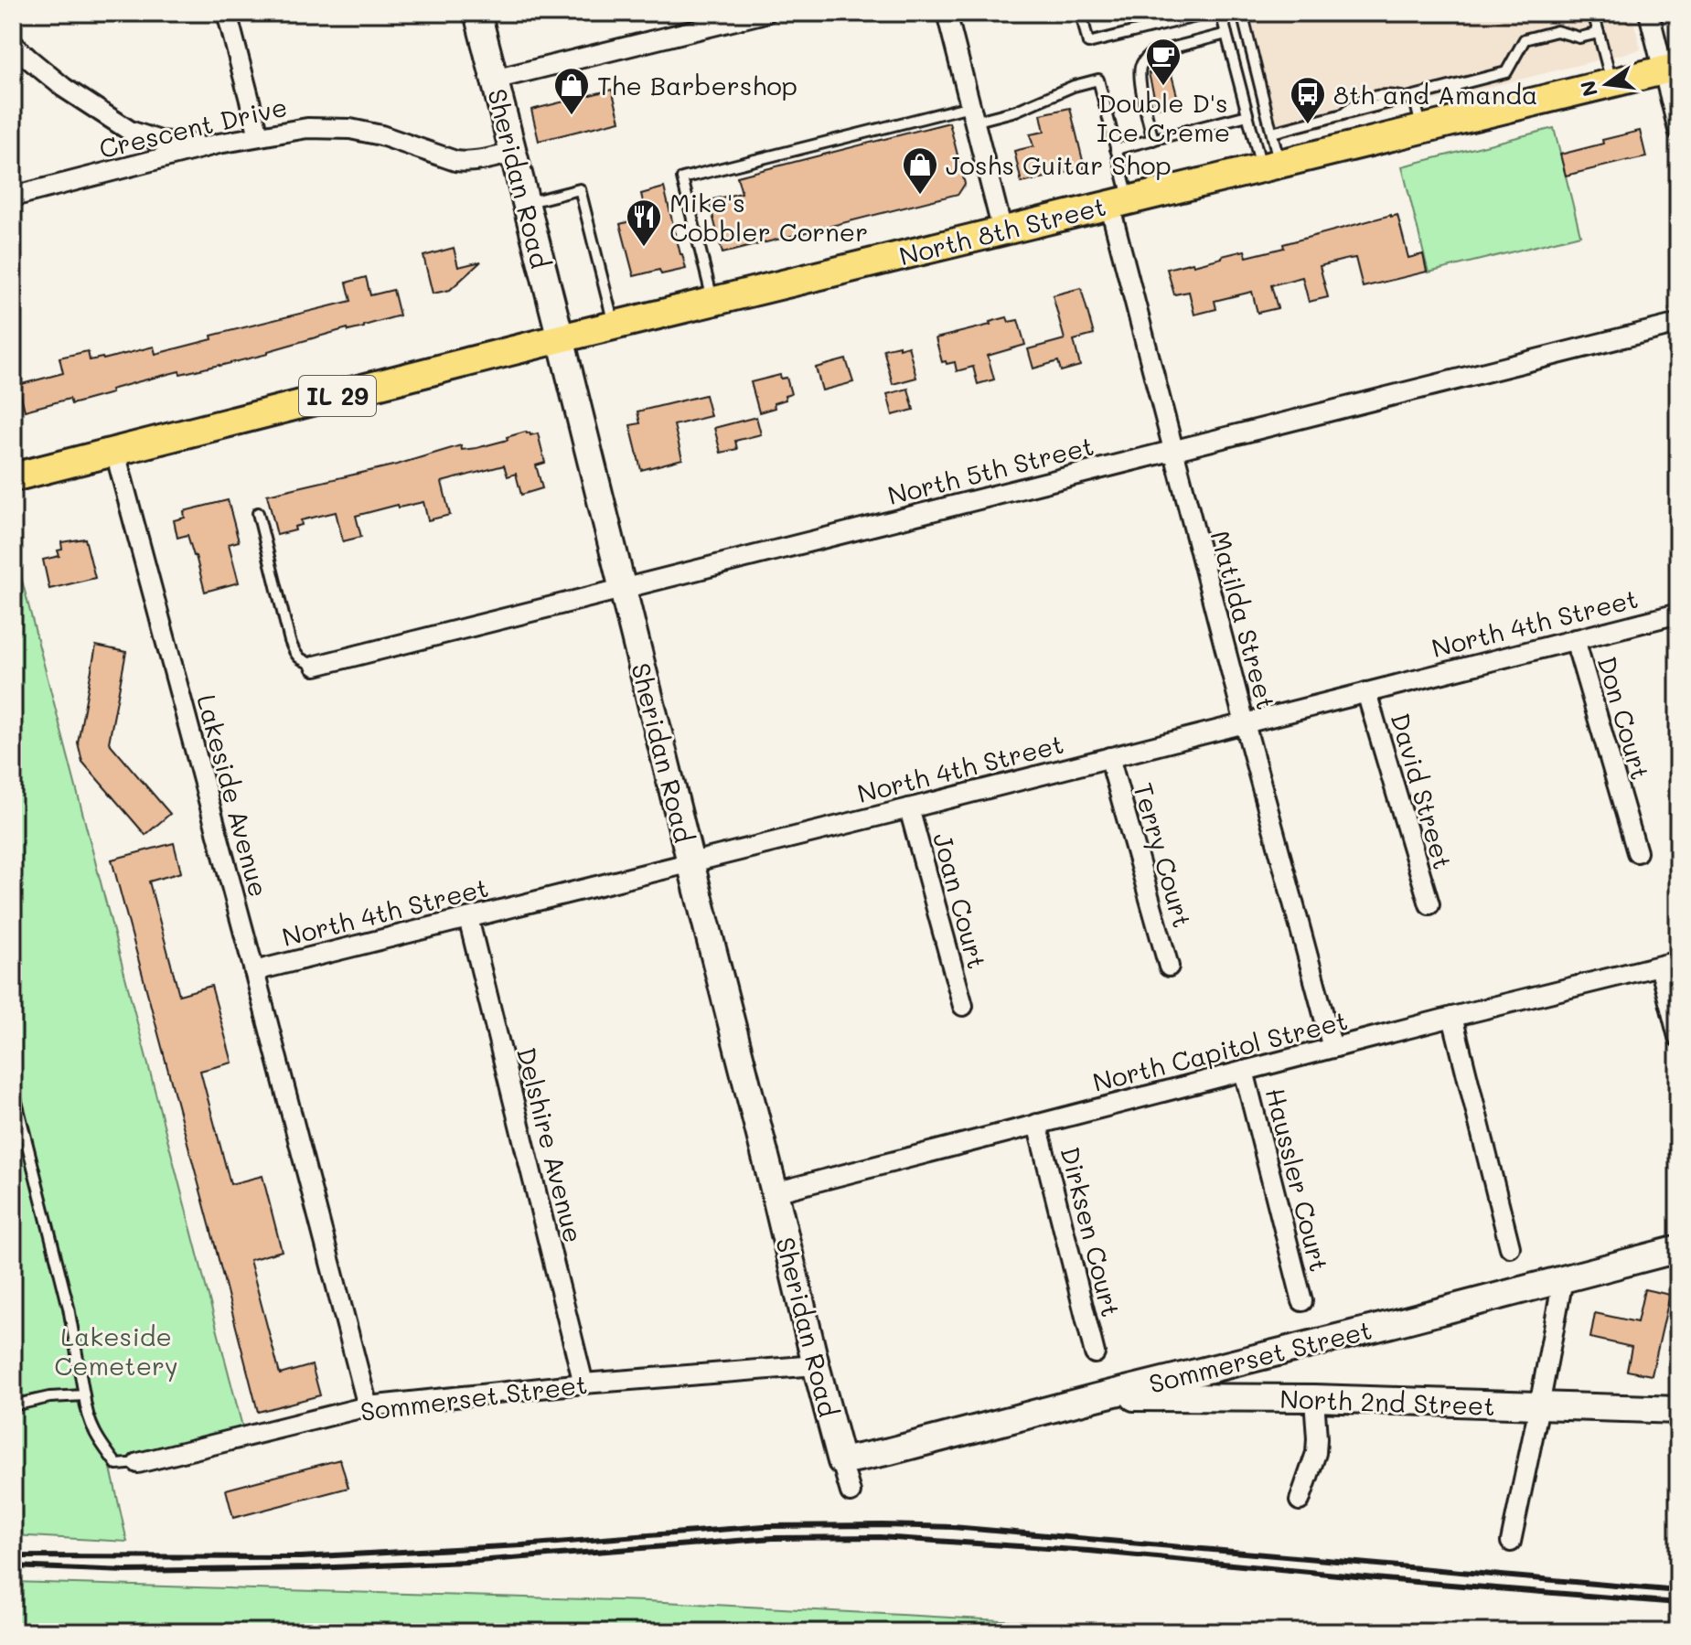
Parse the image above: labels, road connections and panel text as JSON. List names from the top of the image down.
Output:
{
  "streets": {
    "main road": [
      "Sheridan Road",
      "North 8th Street",
      "IL 29",
      "Sommerset Street",
      "North 2nd Street"
    ],
    "street": [
      "Crescent Drive",
      "North 5th Street",
      "Matilda Street",
      "North 4th Street",
      "Don Court",
      "David Street",
      "Lakeside Avenue",
      "Terry Court",
      "Joan Court",
      "North Capitol Street",
      "Delshire Avenue",
      "Haussler Court",
      "Dirksen Court"
    ]
  },
  "crossings": [
    ["Crescent Drive", "Sheridan Road"],
    ["Sheridan Road", "North 8th Street"],
    ["Sheridan Road", "North 5th Street"],
    ["Sheridan Road", "North 4th Street"],
    ["Sheridan Road", "North Capitol Street"],
    ["Sheridan Road", "Sommerset Street"],
    ["North 8th Street", "IL 29"],
    ["North 8th Street", "Matilda Street"],
    ["North 8th Street", "Lakeside Avenue"],
    ["IL 29", "Lakeside Avenue"],
    ["North 5th Street", "Matilda Street"],
    ["Matilda Street", "North 4th Street"],
    ["Matilda Street", "North Capitol Street"],
    ["North 4th Street", "Don Court"],
    ["North 4th Street", "David Street"],
    ["North 4th Street", "Lakeside Avenue"],
    ["North 4th Street", "Terry Court"],
    ["North 4th Street", "Joan Court"],
    ["North 4th Street", "Delshire Avenue"],
    ["Lakeside Avenue", "Sommerset Street"],
    ["North Capitol Street", "Haussler Court"],
    ["North Capitol Street", "Dirksen Court"],
    ["Delshire Avenue", "Sommerset Street"],
    ["Sommerset Street", "North 2nd Street"]
  ],
  "parks": ["Lakeside Cemetery"],
  "places": {
    "cafe": ["Double D's Ice Creme"],
    "shop": ["The Barbershop", "Joshs Guitar Shop"],
    "bus stop": ["8th and Amanda"],
    "restaurant": ["Mike's Cobbler Corner"]
  },
  "north": "left"
}
